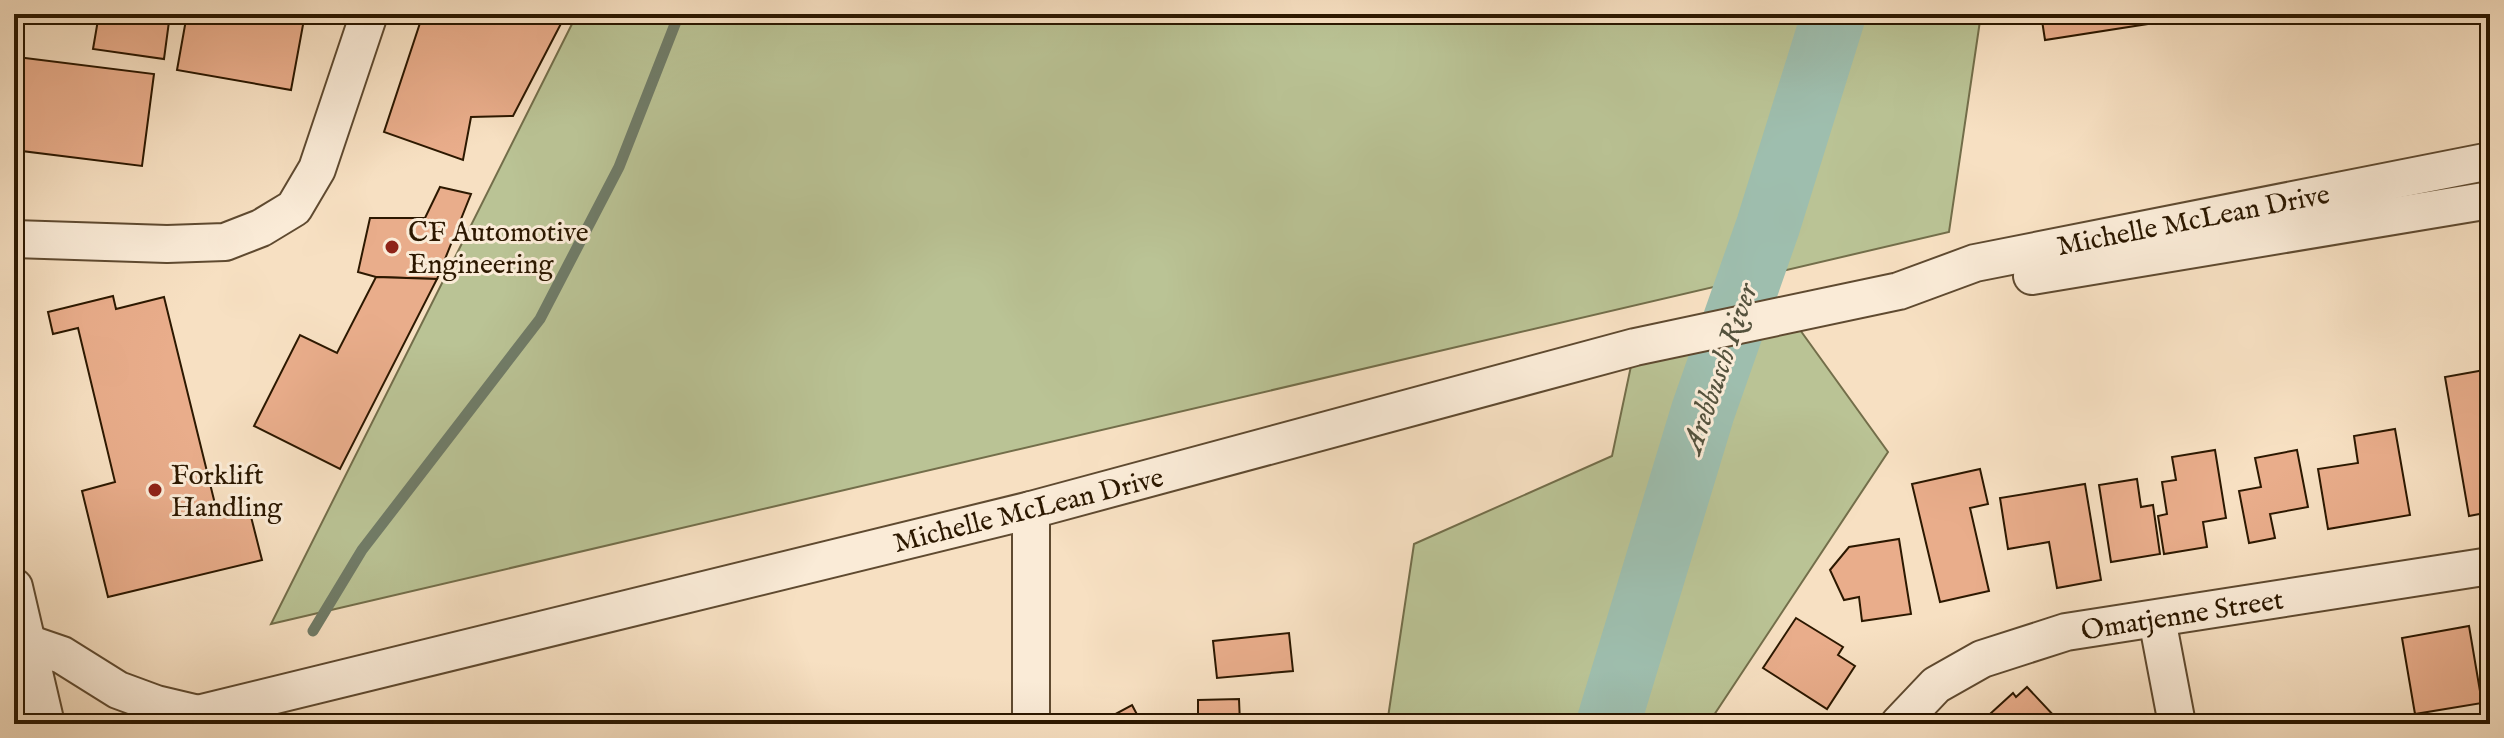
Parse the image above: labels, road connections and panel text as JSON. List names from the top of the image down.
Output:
{
  "streets": {
    "street": ["Michelle McLean Drive", "Omatjenne Street"]
  },
  "water": ["Arebbusch River"],
  "places": ["CF Automotive Engineering", "Forklift Handling"]
}
